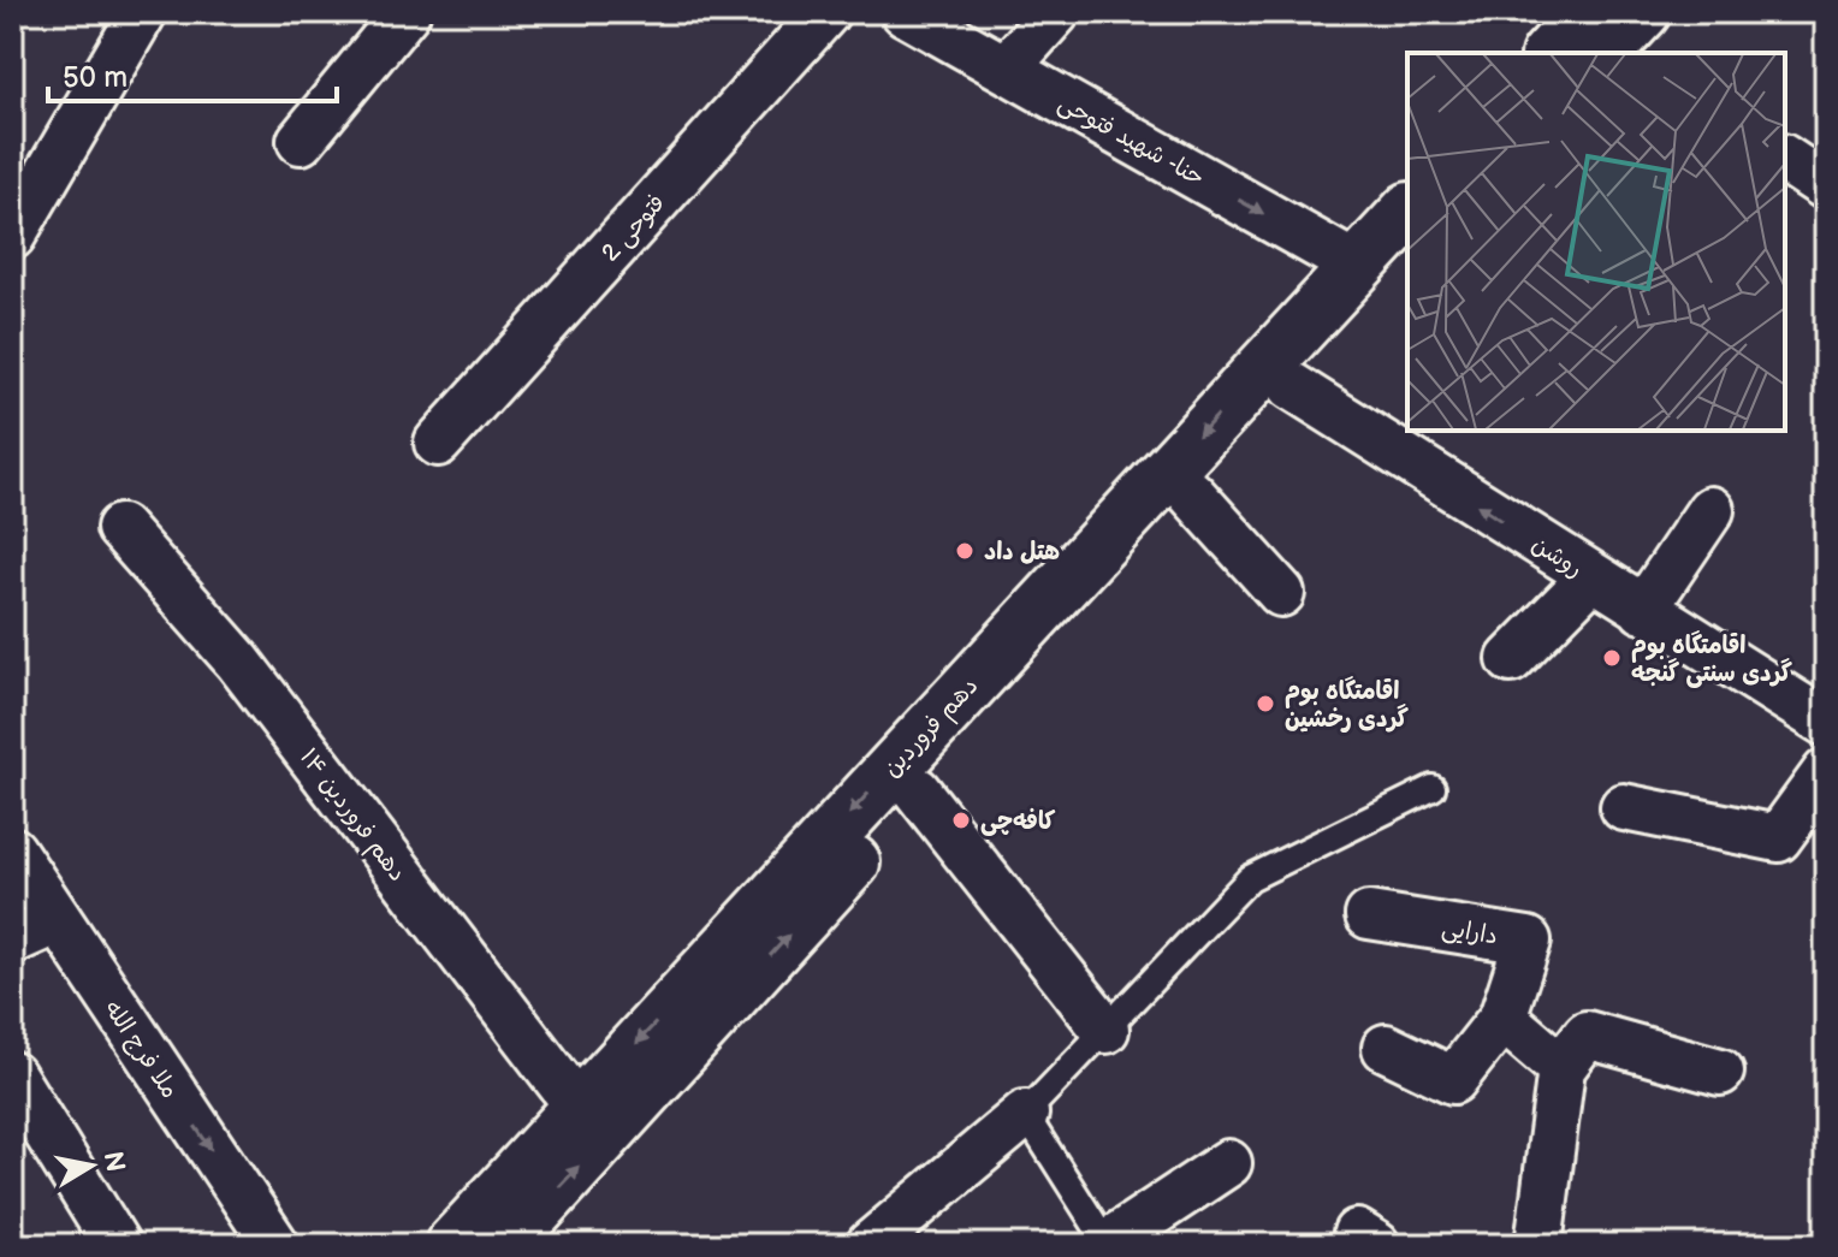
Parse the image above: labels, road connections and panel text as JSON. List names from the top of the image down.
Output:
{
  "streets": {
    "main road": ["دهم فروردین"],
    "street": [
      "حنا- شهید فتوحی",
      "فتوحی 2",
      "روشن",
      "دهم فروردین ۱۴",
      "دارایی",
      "ملا فرج الله"
    ]
  },
  "crossings": [
    ["حنا- شهید فتوحی", "دهم فروردین"],
    ["روشن", "دهم فروردین"],
    ["دهم فروردین", "دهم فروردین ۱۴"]
  ],
  "one_way": ["حنا- شهید فتوحی", "روشن"],
  "places": [
    "هتل داد",
    "اقامتگاه بوم گردی سنتی گنجه",
    "اقامتگاه بوم گردی رخشین",
    "کافه‌چی"
  ],
  "scale_bar": "50 m",
  "north": "right"
}
